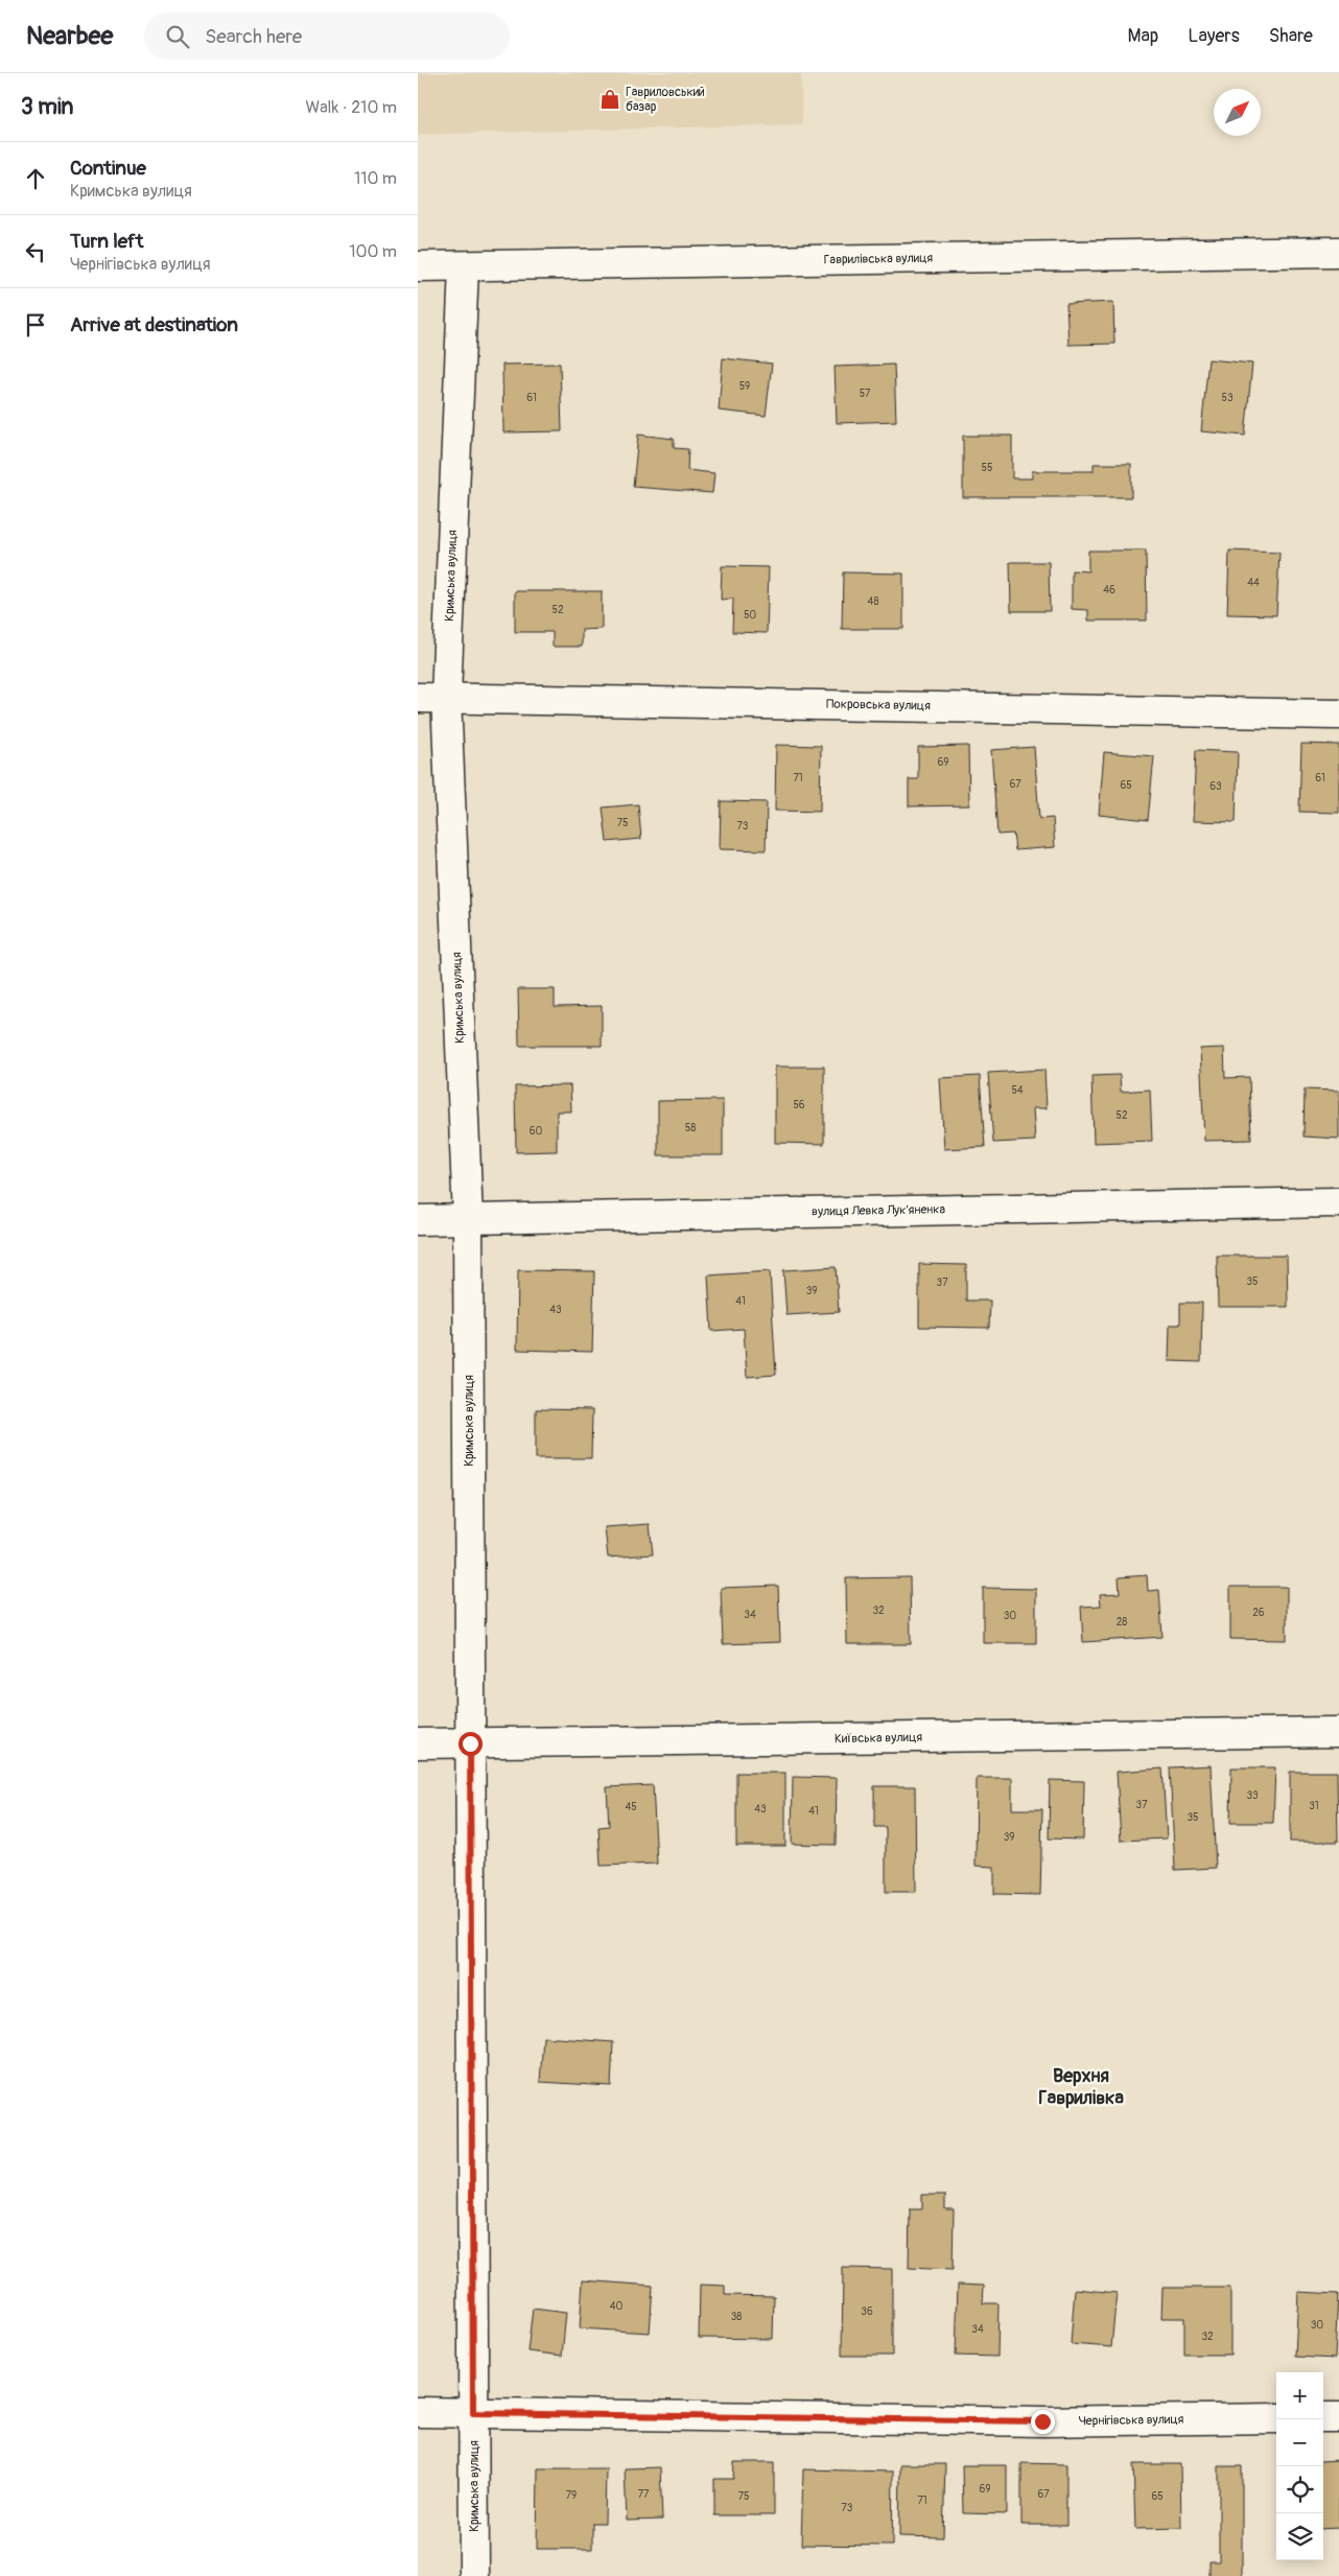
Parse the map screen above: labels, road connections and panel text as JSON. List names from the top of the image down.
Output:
{
  "streets": {
    "street": [
      "Гаврилівська вулиця",
      "Кримська вулиця",
      "Покровська вулиця",
      "вулиця Левка Лук'яненка",
      "Київська вулиця",
      "Чернігівська вулиця"
    ]
  },
  "crossings": [
    ["Гаврилівська вулиця", "Кримська вулиця"],
    ["Кримська вулиця", "Покровська вулиця"],
    ["Кримська вулиця", "вулиця Левка Лук'яненка"],
    ["Кримська вулиця", "Київська вулиця"],
    ["Кримська вулиця", "Чернігівська вулиця"]
  ],
  "districts": ["Верхня Гаврилівка"],
  "places": {
    "shop": ["Гавриловський базар"]
  },
  "house_numbers": [
    "59",
    "57",
    "61",
    "53",
    "55",
    "44",
    "46",
    "48",
    "52",
    "50",
    "69",
    "71",
    "61",
    "67",
    "65",
    "63",
    "75",
    "73",
    "54",
    "56",
    "52",
    "58",
    "60",
    "35",
    "37",
    "39",
    "41",
    "43",
    "32",
    "26",
    "34",
    "30",
    "28",
    "33",
    "37",
    "31",
    "45",
    "43",
    "41",
    "35",
    "39",
    "40",
    "36",
    "38",
    "30",
    "34",
    "32",
    "69",
    "77",
    "67",
    "79",
    "75",
    "65",
    "71",
    "73"
  ],
  "north": "top right",
  "page": {
    "header": "Nearbee",
    "search": "Search here",
    "nav": ["Map", "Layers", "Share"],
    "heading": ["3 min", "Walk · 210 m"],
    "list": [
      ["Continue", "Кримська вулиця", "110 m"],
      ["Turn left", "Чернігівська вулиця", "100 m"],
      "Arrive at destination"
    ],
    "map_buttons": ["+", "−"]
  }
}
